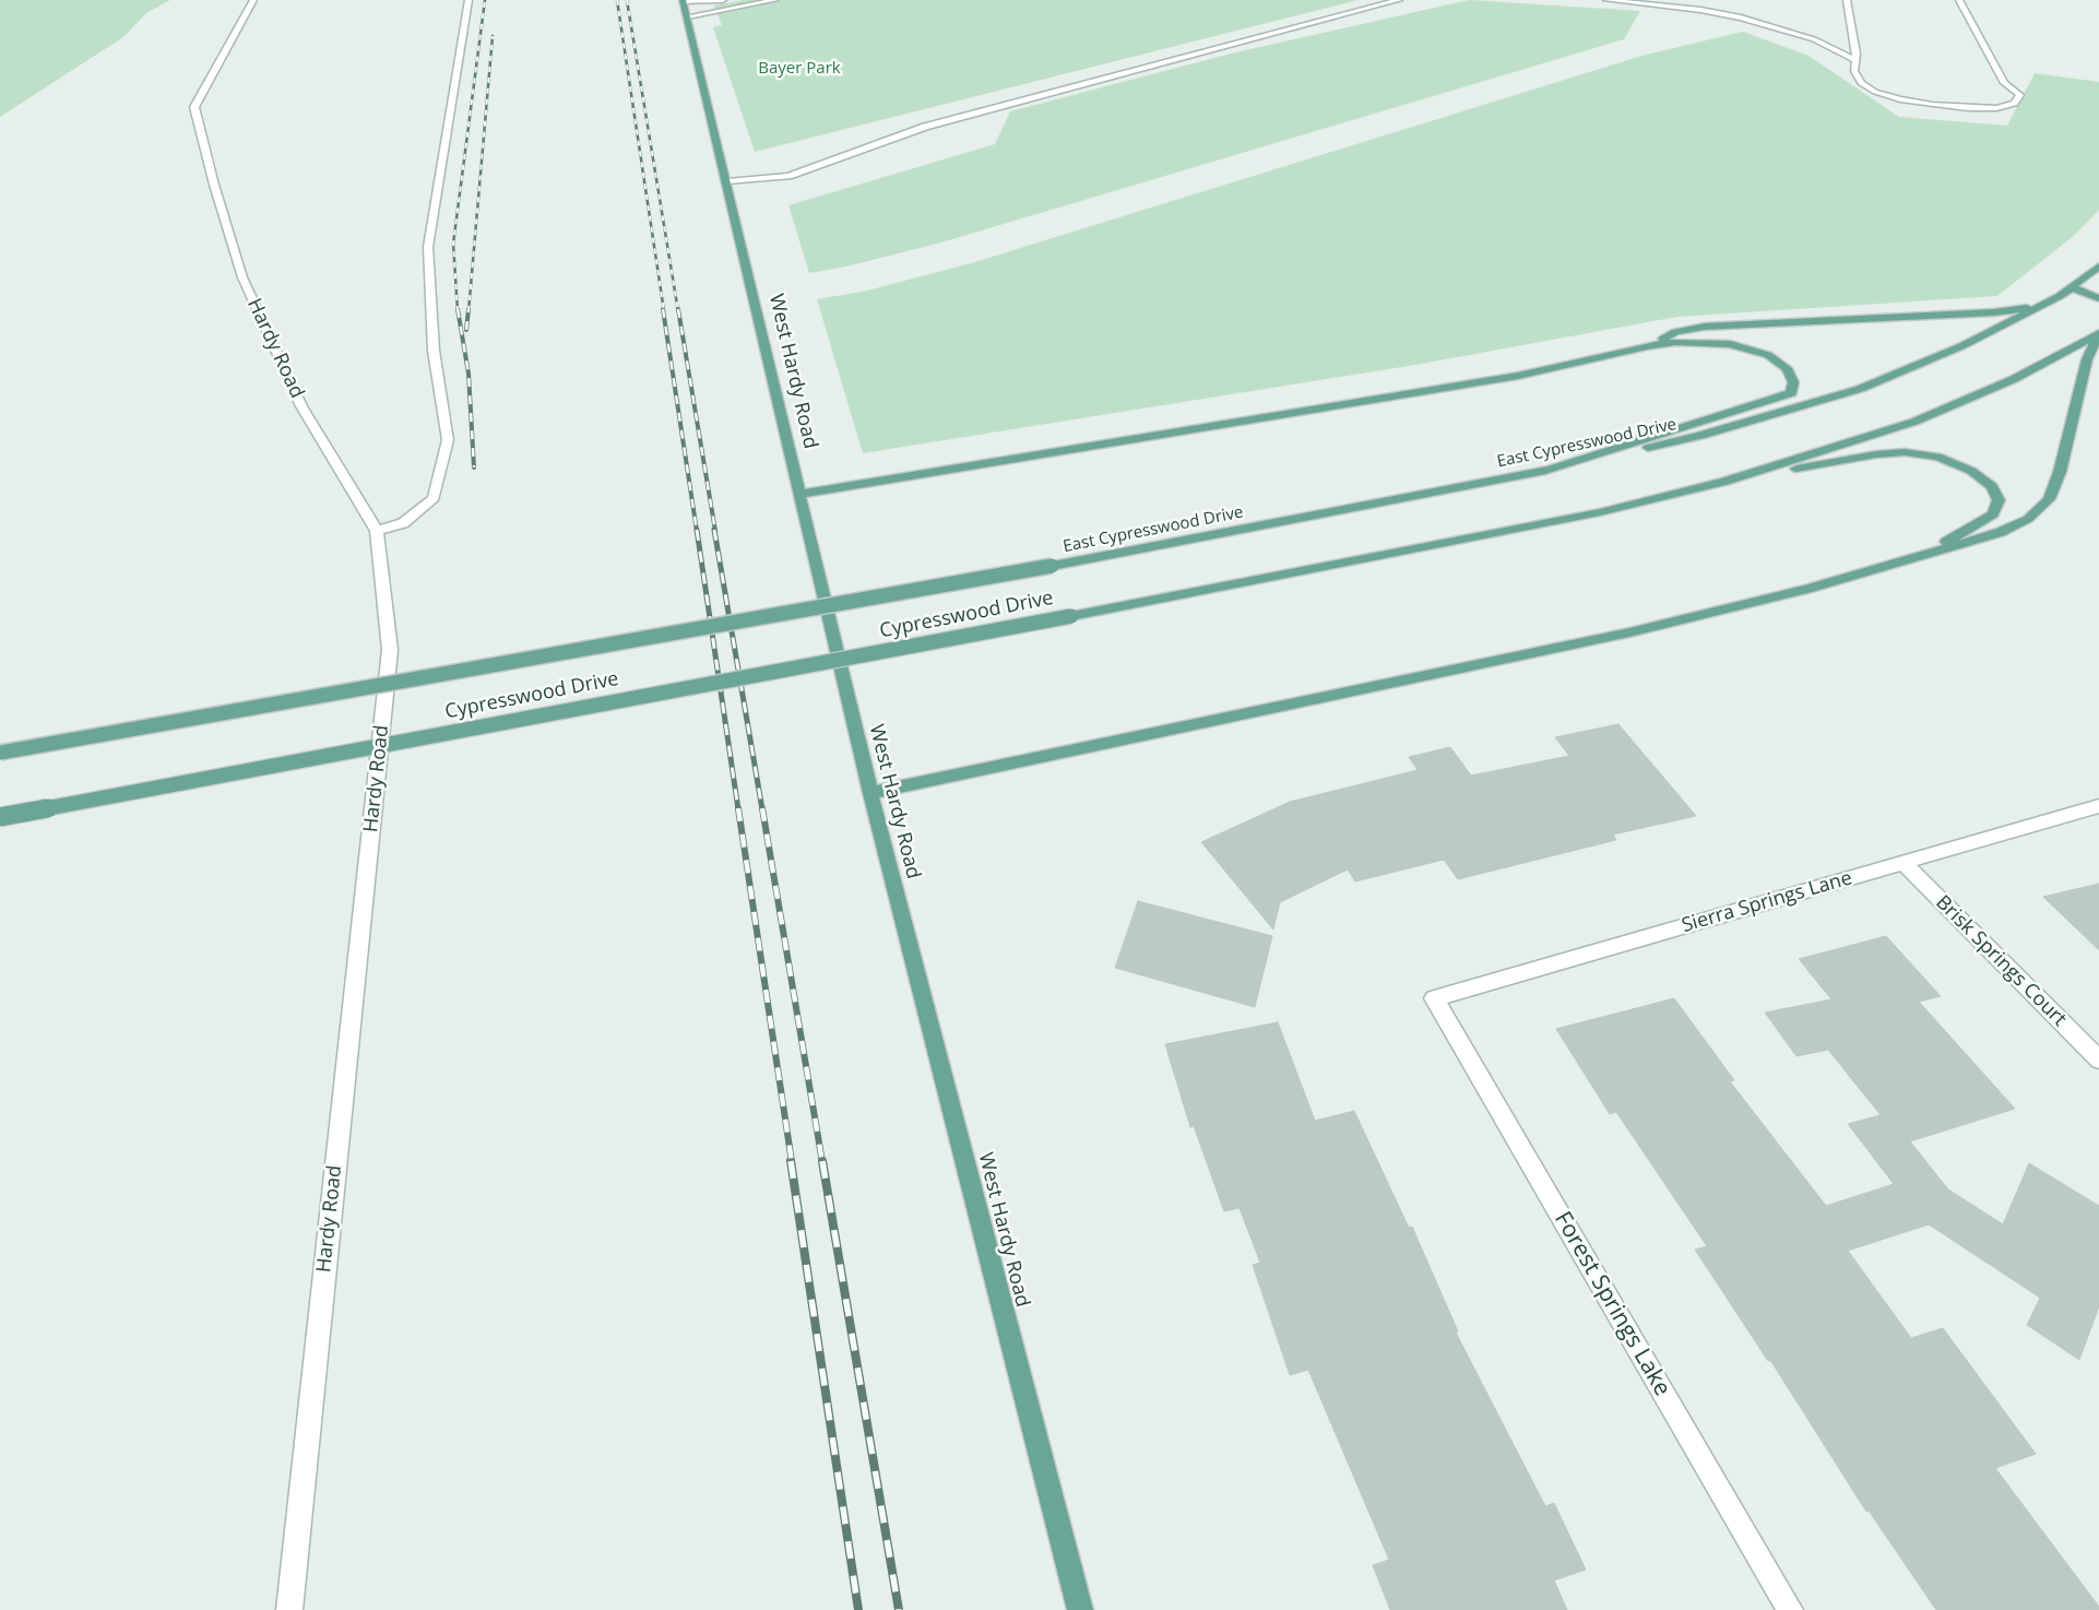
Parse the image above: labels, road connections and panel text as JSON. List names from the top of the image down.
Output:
{
  "streets": {
    "main road": ["West Hardy Road", "East Cypresswood Drive", "Cypresswood Drive"],
    "street": [
      "Hardy Road",
      "Sierra Springs Lane",
      "Brisk Springs Court",
      "Forest Springs Lake"
    ]
  },
  "crossings": [
    ["East Cypresswood Drive", "Cypresswood Drive"],
    ["Sierra Springs Lane", "Brisk Springs Court"],
    ["Sierra Springs Lane", "Forest Springs Lake"]
  ],
  "parks": ["Bayer Park"]
}
